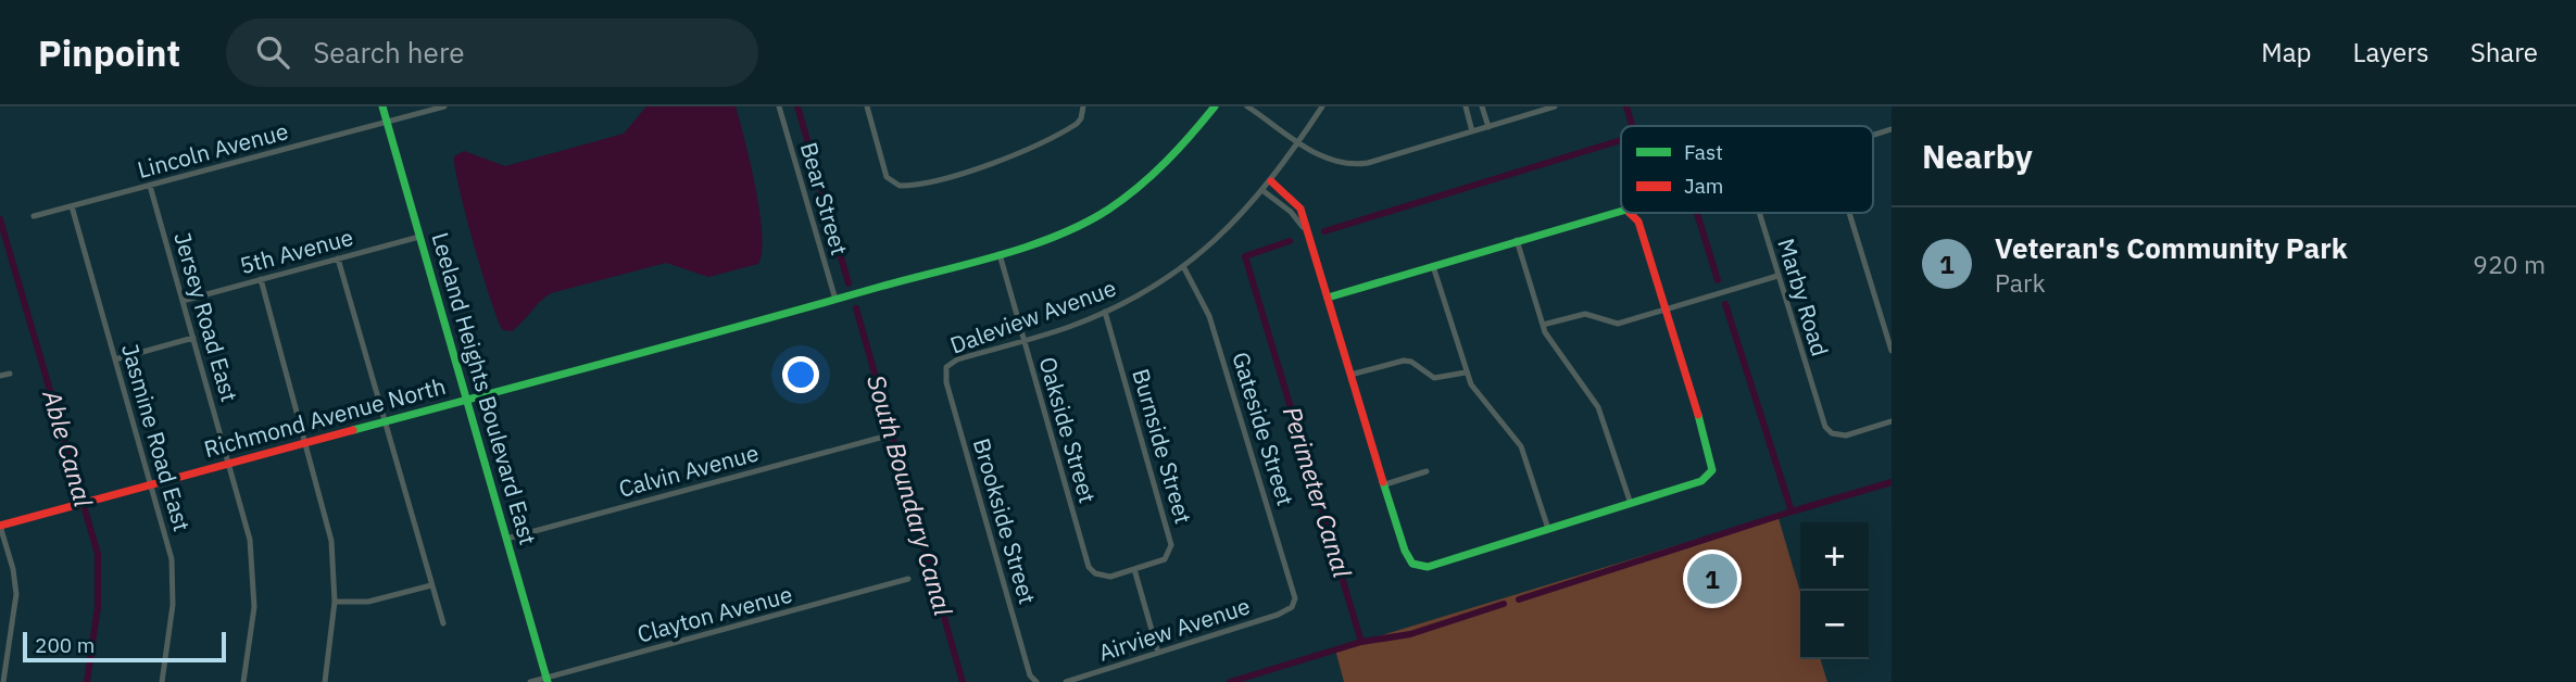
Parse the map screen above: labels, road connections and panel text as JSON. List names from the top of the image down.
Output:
{
  "streets": {
    "street": [
      "Lincoln Avenue",
      "Bear Street",
      "5th Avenue",
      "Marby Road",
      "Jersey Road East",
      "Daleview Avenue",
      "Leeland Heights Boulevard East",
      "Richmond Avenue North",
      "Gateside Street",
      "Oakside Street",
      "Jasmine Road East",
      "Burnside Street",
      "Calvin Avenue",
      "Brookside Street",
      "Clayton Avenue",
      "Airview Avenue"
    ]
  },
  "crossings": [
    ["Lincoln Avenue", "Jersey Road East"],
    ["Lincoln Avenue", "Leeland Heights Boulevard East"],
    ["Lincoln Avenue", "Jasmine Road East"],
    ["Bear Street", "Richmond Avenue North"],
    ["5th Avenue", "Jersey Road East"],
    ["5th Avenue", "Leeland Heights Boulevard East"],
    ["Jersey Road East", "Richmond Avenue North"],
    ["Daleview Avenue", "Gateside Street"],
    ["Daleview Avenue", "Oakside Street"],
    ["Daleview Avenue", "Burnside Street"],
    ["Daleview Avenue", "Brookside Street"],
    ["Leeland Heights Boulevard East", "Richmond Avenue North"],
    ["Leeland Heights Boulevard East", "Calvin Avenue"],
    ["Leeland Heights Boulevard East", "Clayton Avenue"],
    ["Richmond Avenue North", "Oakside Street"],
    ["Richmond Avenue North", "Jasmine Road East"],
    ["Gateside Street", "Airview Avenue"],
    ["Oakside Street", "Burnside Street"]
  ],
  "water": ["Able Canal", "Perimeter Canal", "South Boundary Canal"],
  "legend": ["Fast", "Jam"],
  "scale_bar": "200 m",
  "page": {
    "header": "Pinpoint",
    "search": "Search here",
    "nav": ["Map", "Layers", "Share"],
    "heading": "Nearby",
    "list": [
      {
        "mark": "1",
        "name": "Veteran's Community Park",
        "note": "Park",
        "value": "920 m"
      }
    ],
    "map_buttons": ["+", "−"],
    "pins": "1",
    "scale": "200 m"
  }
}
